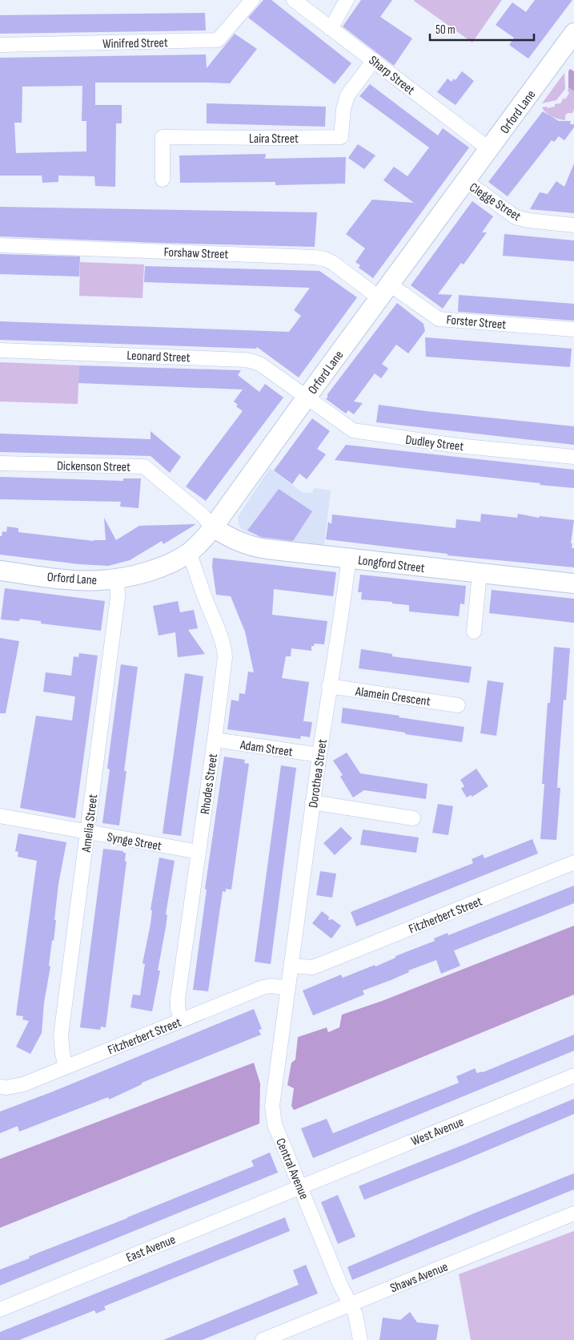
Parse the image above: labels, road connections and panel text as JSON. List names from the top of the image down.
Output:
{
  "streets": {
    "street": [
      "Winifred Street",
      "Sharp Street",
      "Orford Lane",
      "Laira Street",
      "Clegge Street",
      "Forshaw Street",
      "Forster Street",
      "Leonard Street",
      "Dudley Street",
      "Dickenson Street",
      "Longford Street",
      "Alamein Crescent",
      "Adam Street",
      "Dorothea Street",
      "Rhodes Street",
      "Amelia Street",
      "Synge Street",
      "Fitzherbert Street",
      "West Avenue",
      "Central Avenue",
      "East Avenue",
      "Shaws Avenue"
    ]
  },
  "crossings": [
    ["Sharp Street", "Orford Lane"],
    ["Sharp Street", "Laira Street"],
    ["Orford Lane", "Clegge Street"],
    ["Orford Lane", "Forshaw Street"],
    ["Orford Lane", "Forster Street"],
    ["Orford Lane", "Leonard Street"],
    ["Orford Lane", "Dudley Street"],
    ["Orford Lane", "Dickenson Street"],
    ["Orford Lane", "Longford Street"],
    ["Orford Lane", "Rhodes Street"],
    ["Orford Lane", "Amelia Street"],
    ["Forshaw Street", "Forster Street"],
    ["Leonard Street", "Dudley Street"],
    ["Dickenson Street", "Longford Street"],
    ["Longford Street", "Dorothea Street"],
    ["Alamein Crescent", "Dorothea Street"],
    ["Adam Street", "Dorothea Street"],
    ["Adam Street", "Rhodes Street"],
    ["Dorothea Street", "Fitzherbert Street"],
    ["Dorothea Street", "Central Avenue"],
    ["Rhodes Street", "Synge Street"],
    ["Rhodes Street", "Fitzherbert Street"],
    ["Amelia Street", "Synge Street"],
    ["Amelia Street", "Fitzherbert Street"],
    ["Fitzherbert Street", "Central Avenue"],
    ["West Avenue", "Central Avenue"],
    ["West Avenue", "East Avenue"],
    ["Central Avenue", "East Avenue"],
    ["Central Avenue", "Shaws Avenue"]
  ],
  "scale_bar": "50 m"
}
